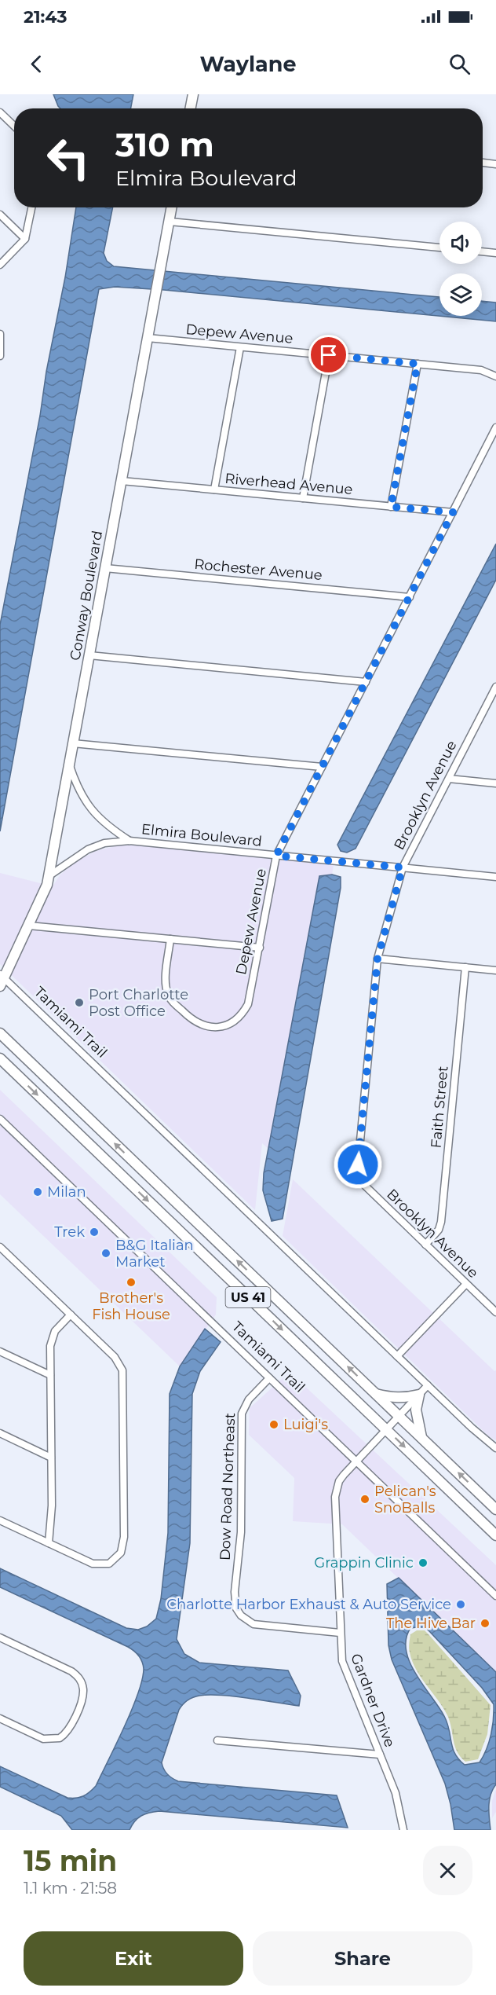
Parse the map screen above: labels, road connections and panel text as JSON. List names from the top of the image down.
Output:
{
  "streets": {
    "main road": ["Conway Boulevard", "Tamiami Trail", "US 41"],
    "street": [
      "Depew Avenue",
      "Riverhead Avenue",
      "Rochester Avenue",
      "Brooklyn Avenue",
      "Elmira Boulevard",
      "Faith Street",
      "Dow Road Northeast",
      "Gardner Drive"
    ]
  },
  "crossings": [
    ["Depew Avenue", "Riverhead Avenue"],
    ["Depew Avenue", "Rochester Avenue"],
    ["Depew Avenue", "Conway Boulevard"],
    ["Depew Avenue", "Elmira Boulevard"],
    ["Riverhead Avenue", "Conway Boulevard"],
    ["Rochester Avenue", "Conway Boulevard"],
    ["Conway Boulevard", "Elmira Boulevard"],
    ["Conway Boulevard", "Tamiami Trail"],
    ["Brooklyn Avenue", "Elmira Boulevard"],
    ["Brooklyn Avenue", "Faith Street"],
    ["Tamiami Trail", "Dow Road Northeast"],
    ["Tamiami Trail", "Gardner Drive"],
    ["US 41", "Gardner Drive"],
    ["Dow Road Northeast", "Gardner Drive"]
  ],
  "places": [
    "Port Charlotte Post Office",
    "Milan",
    "Trek",
    "B&G Italian Market",
    "Brother's Fish House",
    "Luigi's",
    "Pelican's SnoBalls",
    "Grappin Clinic",
    "Charlotte Harbor Exhaust & Auto Service",
    "The Hive Bar"
  ],
  "page": {
    "status": "21:43",
    "header": "Waylane",
    "turn": ["310 m", "Elmira Boulevard"],
    "heading": ["15 min", "1.1 km · 21:58"],
    "buttons": ["Exit", "Share"]
  }
}
